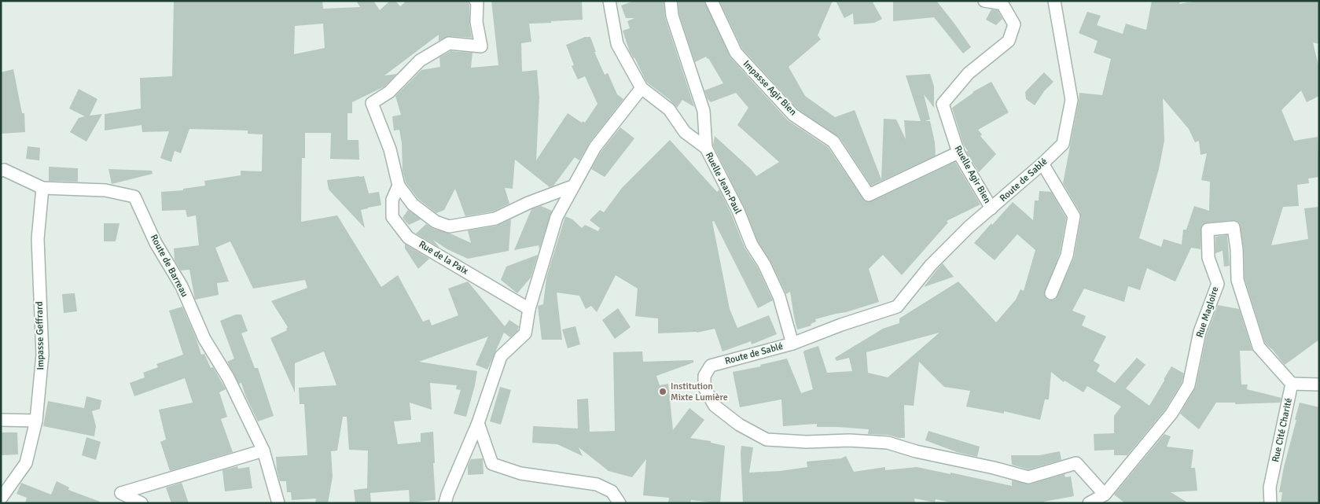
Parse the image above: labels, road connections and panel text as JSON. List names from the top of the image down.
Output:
{
  "streets": {
    "street": [
      "Impasse Agir Bien",
      "Ruelle Agir Bien",
      "Route de Sablé",
      "Ruelle Jean-Paul",
      "Rue de la Paix",
      "Route de Barreau",
      "Rue Magloire",
      "Impasse Geffrard",
      "Rue Cité Charité"
    ]
  },
  "crossings": [
    ["Impasse Agir Bien", "Ruelle Agir Bien"],
    ["Ruelle Agir Bien", "Route de Sablé"],
    ["Route de Sablé", "Ruelle Jean-Paul"],
    ["Route de Sablé", "Rue Magloire"],
    ["Route de Barreau", "Impasse Geffrard"],
    ["Rue Magloire", "Rue Cité Charité"]
  ],
  "places": ["Institution Mixte Lumière"]
}
